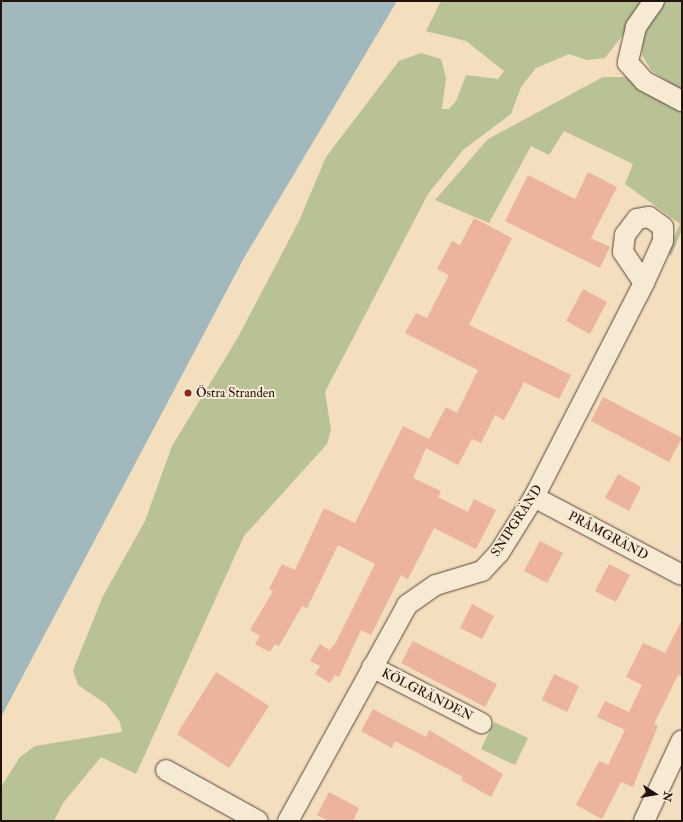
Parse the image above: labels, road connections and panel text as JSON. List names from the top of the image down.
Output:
{
  "streets": {
    "street": ["SNIPGRÄND", "PRÅMGRÄND", "KÖLGRÄNDEN"]
  },
  "crossings": [
    ["SNIPGRÄND", "PRÅMGRÄND"],
    ["SNIPGRÄND", "KÖLGRÄNDEN"]
  ],
  "places": ["Östra Stranden"],
  "north": "right"
}
